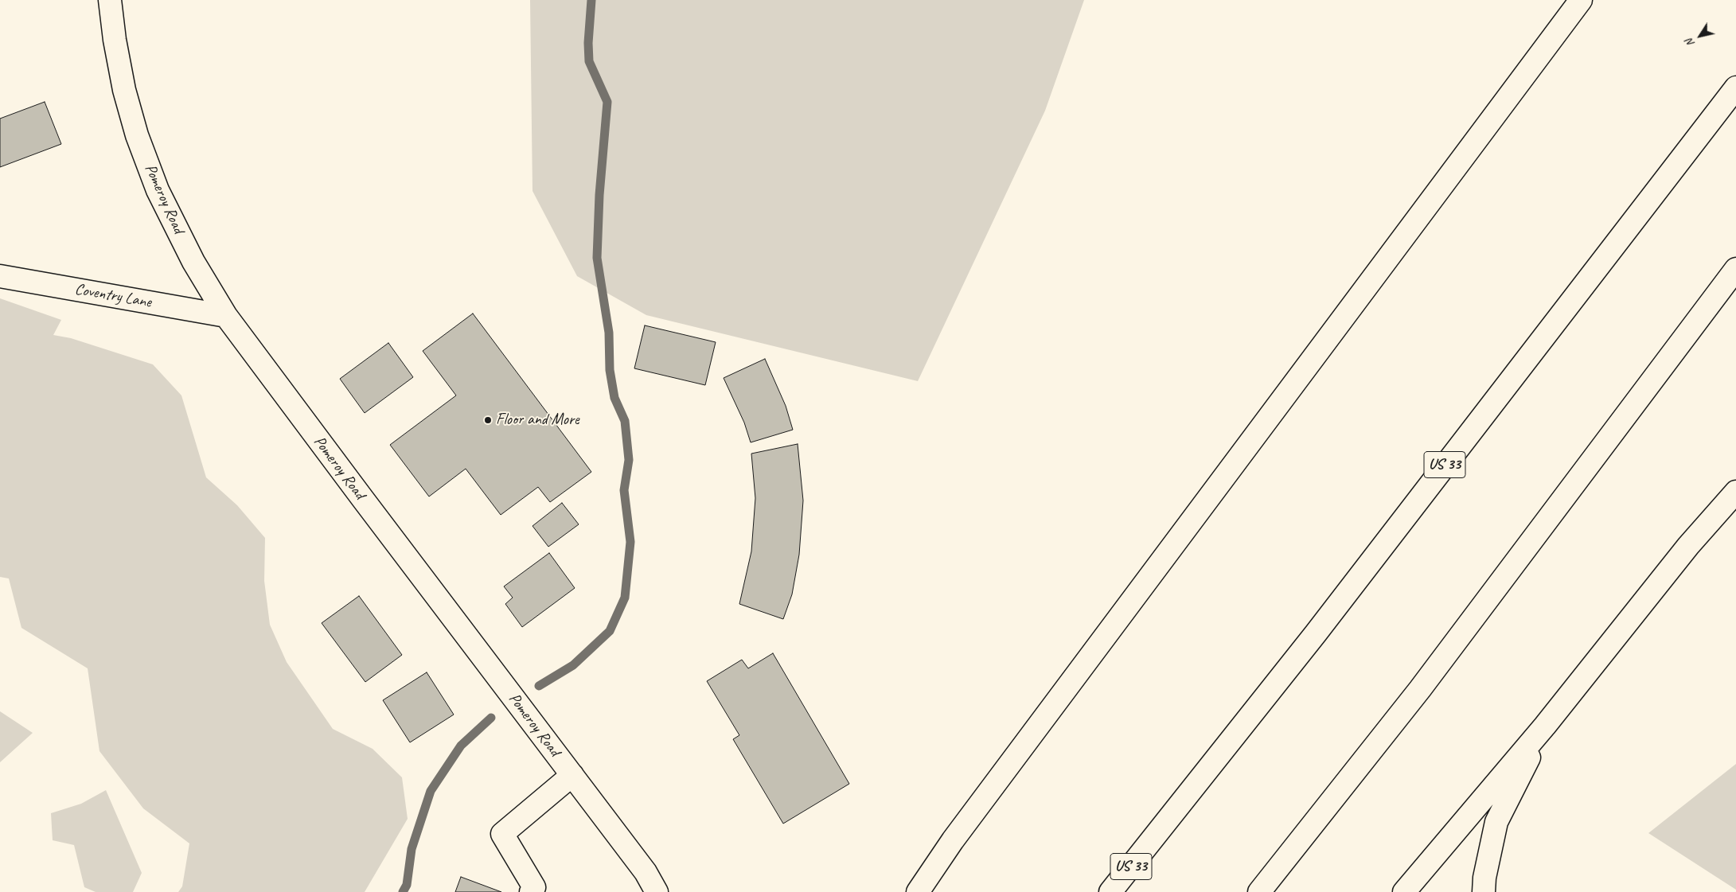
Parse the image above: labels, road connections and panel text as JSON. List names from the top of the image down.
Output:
{
  "streets": {
    "main road": ["Pomeroy Road", "Coventry Lane", "US 33"]
  },
  "crossings": [
    ["Pomeroy Road", "Coventry Lane"]
  ],
  "places": ["Floor and More"],
  "north": "bottom left"
}
